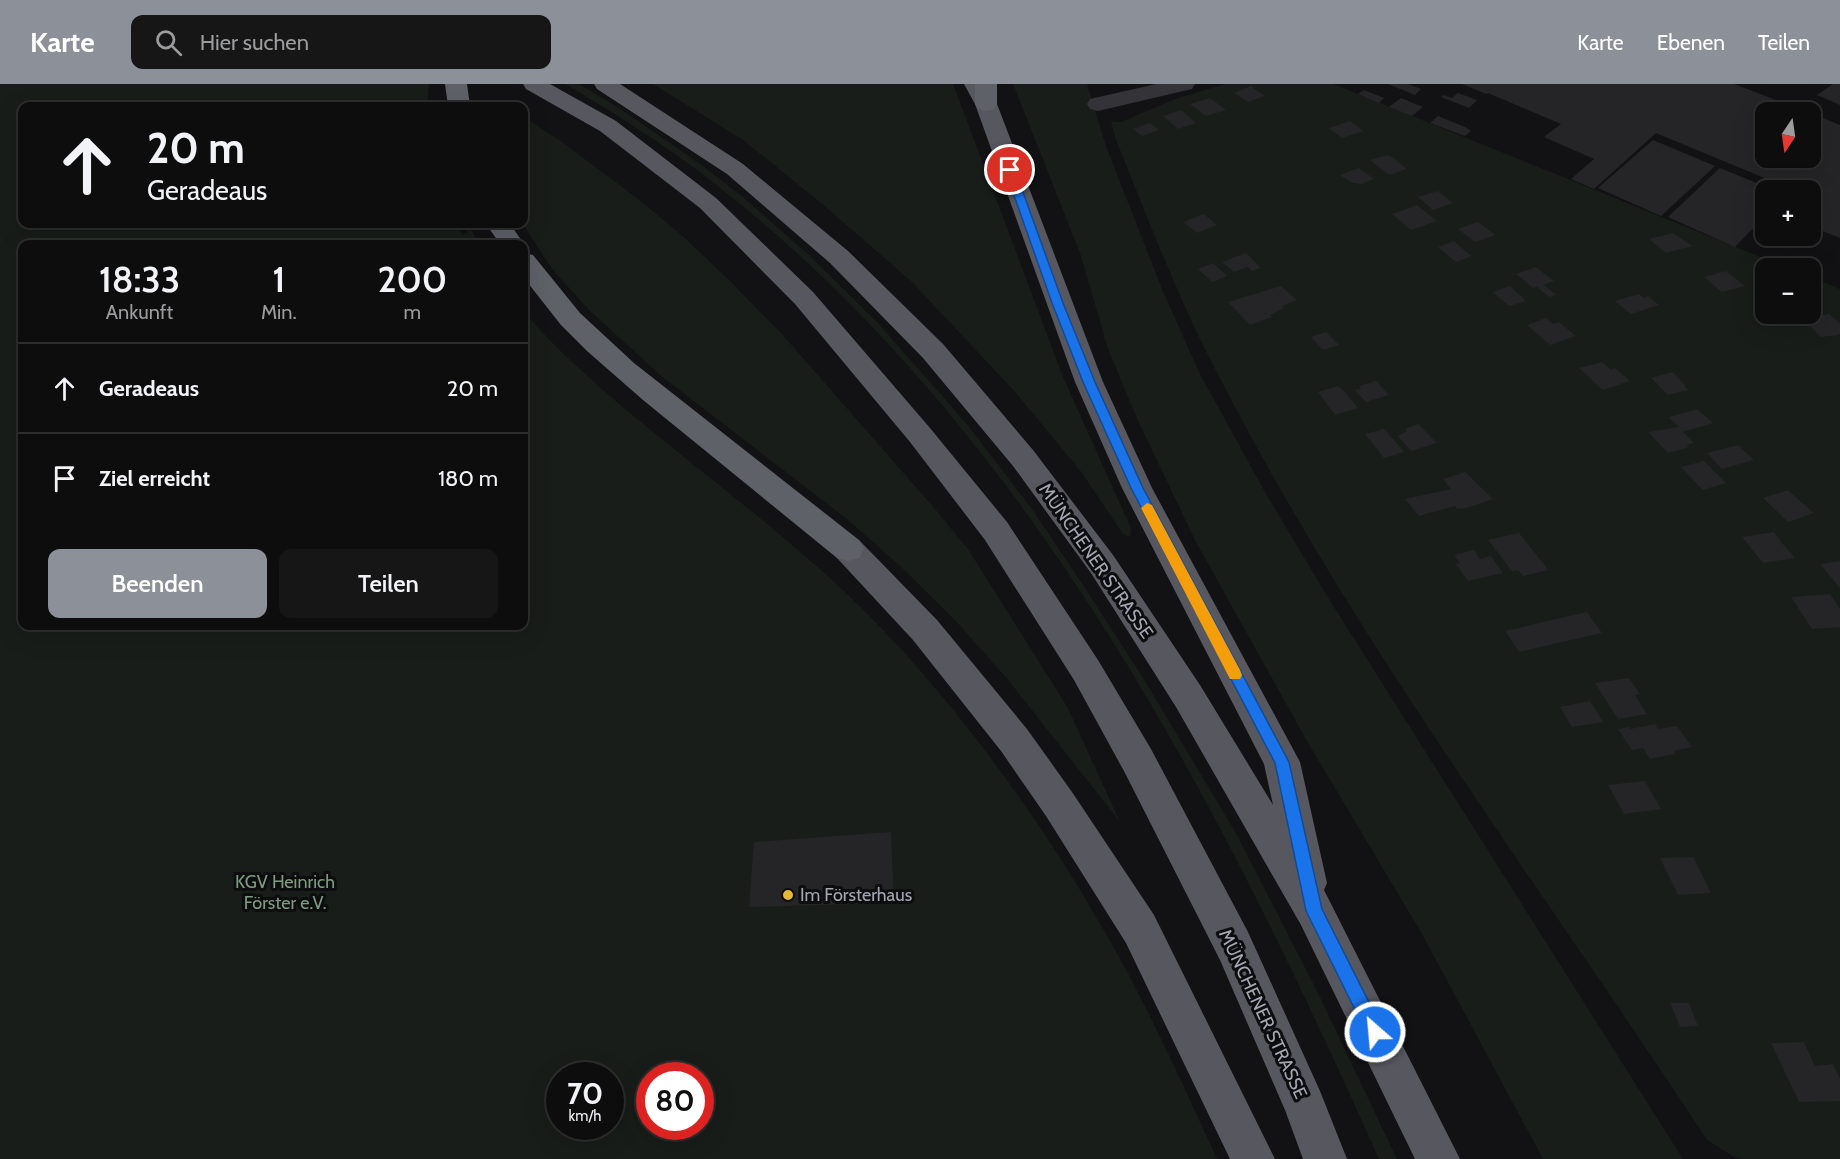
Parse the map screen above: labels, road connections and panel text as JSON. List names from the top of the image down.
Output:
{
  "streets": {
    "highway": ["MÜNCHENER STRASSE"]
  },
  "parks": ["KGV Heinrich Förster e.V."],
  "places": ["Im Försterhaus"],
  "north": "bottom",
  "page": {
    "header": "Karte",
    "search": "Hier suchen",
    "nav": ["Karte", "Ebenen", "Teilen"],
    "map_buttons": ["+", "−"],
    "turn": ["20 m", "Geradeaus"],
    "eta": [
      "18:33",
      "Ankunft",
      "1",
      "Min.",
      "200",
      "m"
    ],
    "list": [
      {
        "name": "Geradeaus",
        "value": "20 m"
      },
      {
        "name": "Ziel erreicht",
        "value": "180 m"
      }
    ],
    "buttons": ["Beenden", "Teilen"],
    "speed": "70 km/h",
    "limit": "80"
  }
}
